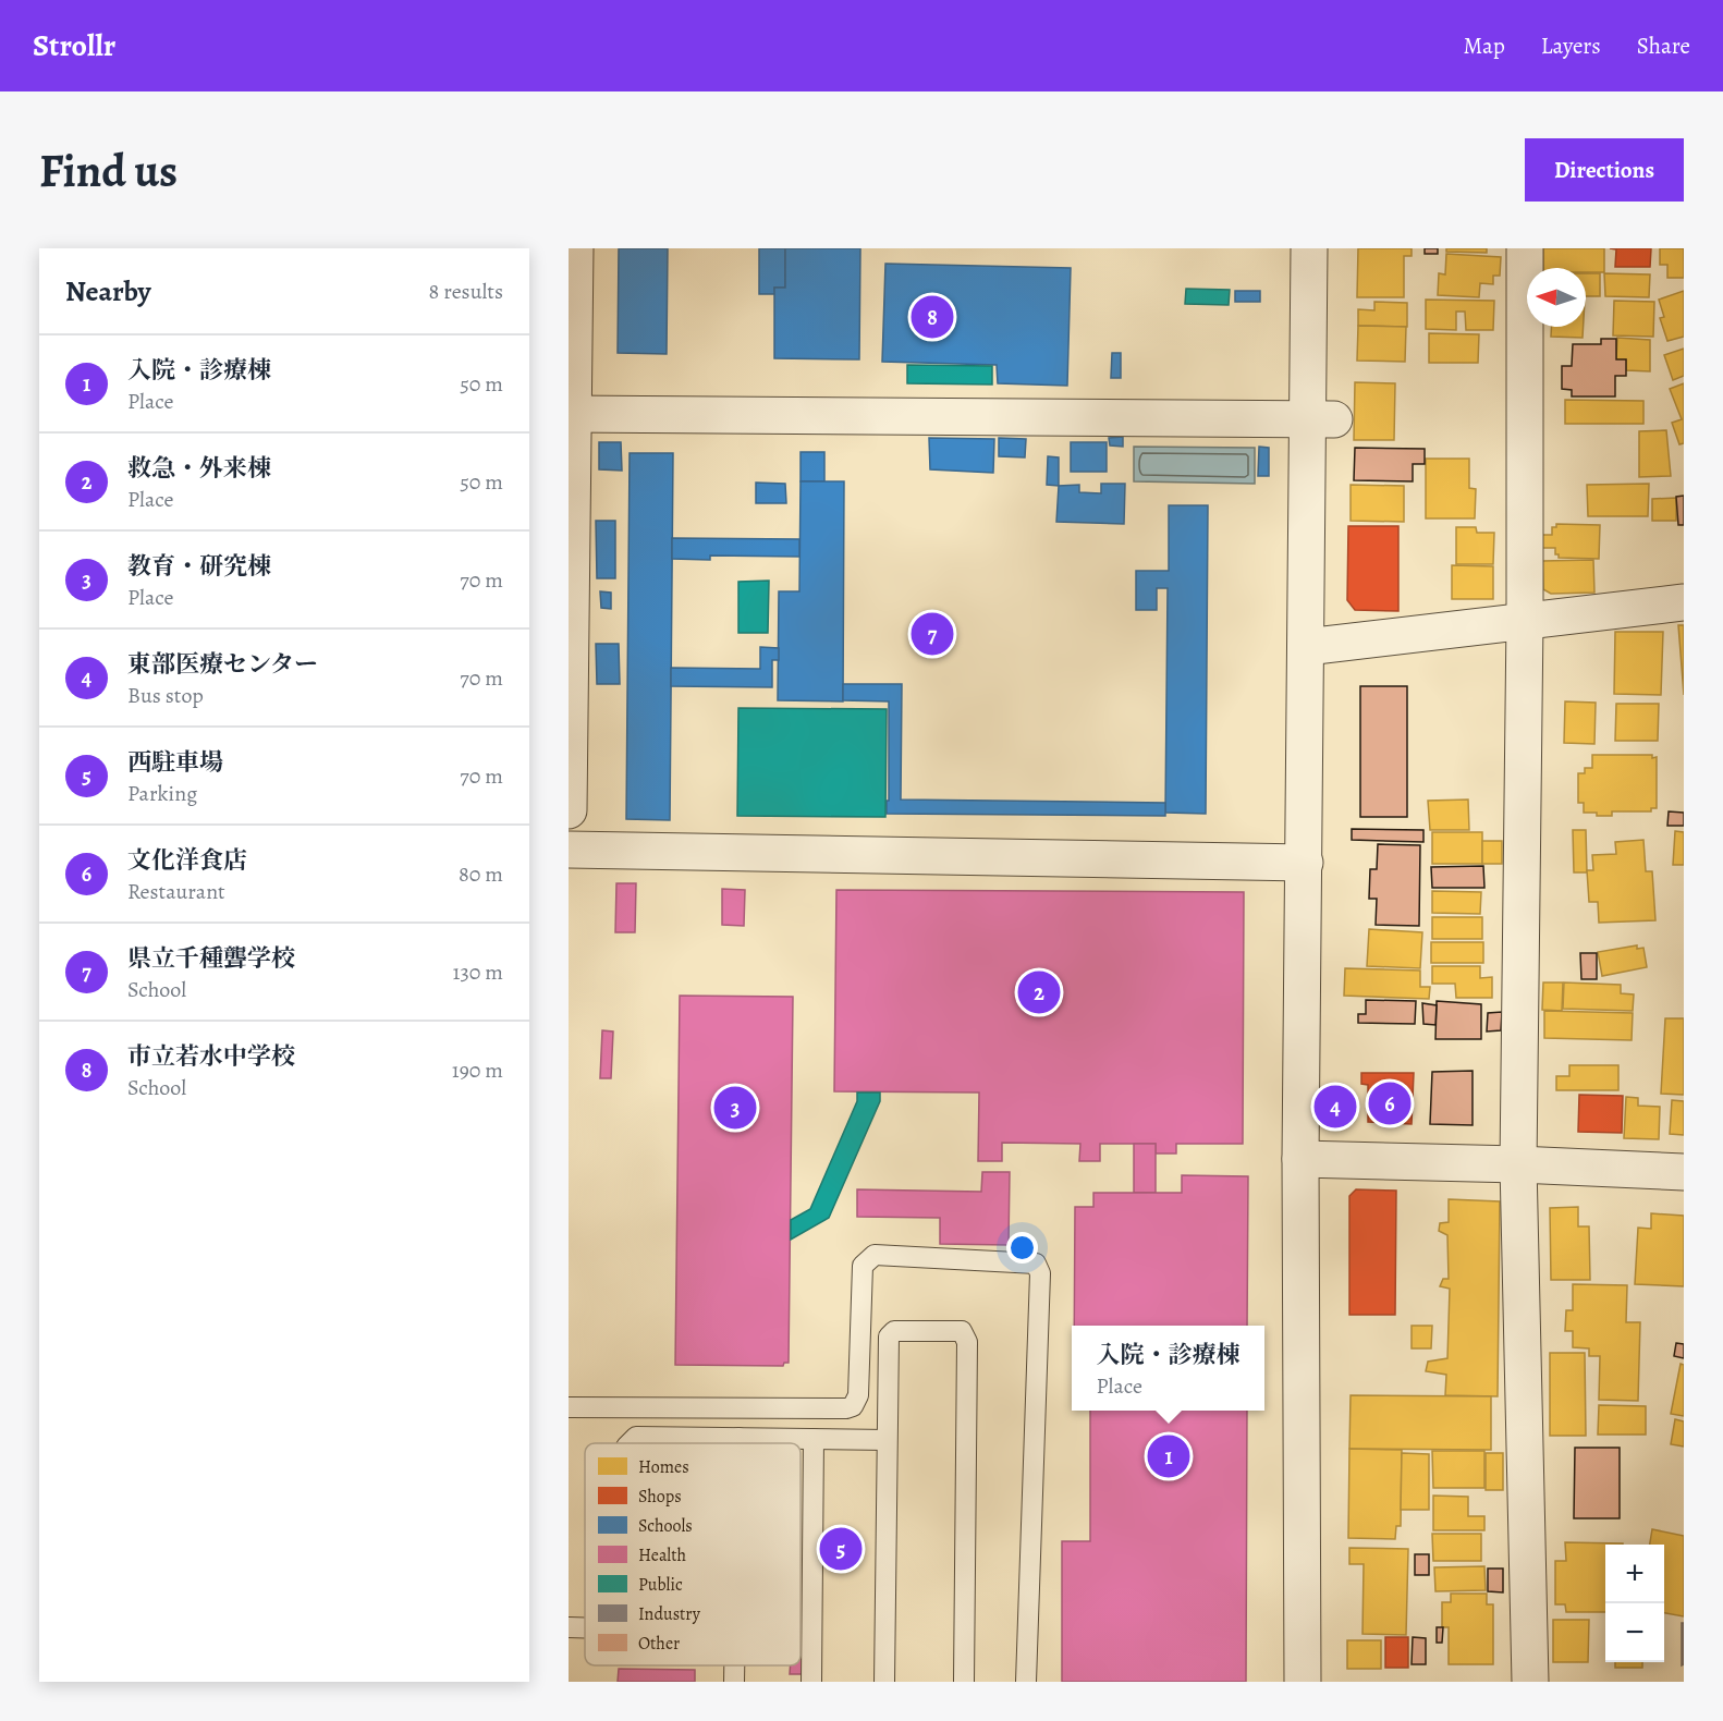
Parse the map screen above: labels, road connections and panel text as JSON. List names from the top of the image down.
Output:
{
  "legend": [
    "Homes",
    "Shops",
    "Schools",
    "Health",
    "Public",
    "Industry",
    "Other"
  ],
  "north": "left",
  "page": {
    "header": "Strollr",
    "nav": ["Map", "Layers", "Share"],
    "buttons": "Directions",
    "title": "Find us",
    "heading": ["Nearby", "8 results"],
    "pins": [
      "8",
      "7",
      "2",
      "6",
      "4",
      "3",
      "1",
      "5"
    ],
    "list": [
      {
        "mark": "1",
        "name": "入院・診療棟",
        "note": "Place",
        "value": "50 m"
      },
      {
        "mark": "2",
        "name": "救急・外来棟",
        "note": "Place",
        "value": "50 m"
      },
      {
        "mark": "3",
        "name": "教育・研究棟",
        "note": "Place",
        "value": "70 m"
      },
      {
        "mark": "4",
        "name": "東部医療センター",
        "note": "Bus stop",
        "value": "70 m"
      },
      {
        "mark": "5",
        "name": "西駐車場",
        "note": "Parking",
        "value": "70 m"
      },
      {
        "mark": "6",
        "name": "文化洋食店",
        "note": "Restaurant",
        "value": "80 m"
      },
      {
        "mark": "7",
        "name": "県立千種聾学校",
        "note": "School",
        "value": "130 m"
      },
      {
        "mark": "8",
        "name": "市立若水中学校",
        "note": "School",
        "value": "190 m"
      }
    ],
    "popup": ["入院・診療棟", "Place"],
    "map_buttons": ["+", "−"]
  }
}
